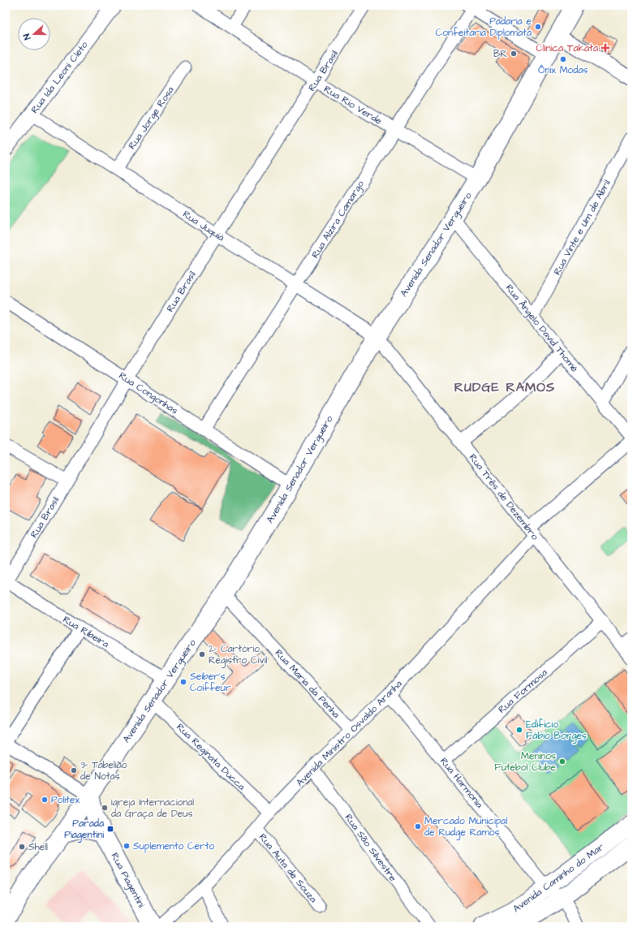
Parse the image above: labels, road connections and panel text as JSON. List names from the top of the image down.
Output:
{
  "streets": {
    "main road": ["Avenida Senador Vergueiro", "Avenida Caminho do Mar", "Rua Piagentini"],
    "street": [
      "Rua Brasil",
      "Rua Ida Leoni Cleto",
      "Rua Rio Verde",
      "Rua Jorge Rosa",
      "Rua Alzira Camargo",
      "Rua Juquiá",
      "Rua Vinte e Um de Abril",
      "Rua Ângelo David Thomé",
      "Rua Congonhas",
      "Rua Três de Dezembro",
      "Rua Ribeira",
      "Rua Maria da Penha",
      "Rua Formosa",
      "Avenida Ministro Osvaldo Aranha",
      "Rua Reginata Ducca",
      "Rua Harmonia",
      "Rua São Silvestre",
      "Rua Auta de Souza"
    ]
  },
  "crossings": [
    ["Rua Brasil", "Rua Rio Verde"],
    ["Rua Brasil", "Rua Juquiá"],
    ["Rua Brasil", "Rua Congonhas"],
    ["Rua Brasil", "Rua Ribeira"],
    ["Rua Ida Leoni Cleto", "Rua Juquiá"],
    ["Rua Rio Verde", "Rua Alzira Camargo"],
    ["Rua Rio Verde", "Avenida Senador Vergueiro"],
    ["Rua Jorge Rosa", "Rua Juquiá"],
    ["Rua Alzira Camargo", "Rua Juquiá"],
    ["Rua Alzira Camargo", "Rua Congonhas"],
    ["Rua Juquiá", "Avenida Senador Vergueiro"],
    ["Rua Juquiá", "Rua Três de Dezembro"],
    ["Rua Vinte e Um de Abril", "Rua Ângelo David Thomé"],
    ["Avenida Senador Vergueiro", "Rua Ângelo David Thomé"],
    ["Avenida Senador Vergueiro", "Rua Congonhas"],
    ["Avenida Senador Vergueiro", "Rua Três de Dezembro"],
    ["Avenida Senador Vergueiro", "Rua Ribeira"],
    ["Avenida Senador Vergueiro", "Rua Maria da Penha"],
    ["Avenida Senador Vergueiro", "Rua Reginata Ducca"],
    ["Avenida Senador Vergueiro", "Rua Piagentini"],
    ["Rua Três de Dezembro", "Rua Formosa"],
    ["Rua Três de Dezembro", "Avenida Ministro Osvaldo Aranha"],
    ["Rua Maria da Penha", "Avenida Ministro Osvaldo Aranha"],
    ["Rua Formosa", "Rua Harmonia"],
    ["Avenida Ministro Osvaldo Aranha", "Rua Reginata Ducca"],
    ["Avenida Ministro Osvaldo Aranha", "Rua Harmonia"],
    ["Avenida Ministro Osvaldo Aranha", "Rua São Silvestre"],
    ["Avenida Ministro Osvaldo Aranha", "Rua Auta de Souza"],
    ["Rua Harmonia", "Avenida Caminho do Mar"]
  ],
  "districts": ["RUDGE RAMOS"],
  "places": {
    "other": [
      "Padaria e Confeitaria Diplomata",
      "BR",
      "Ônix Modas",
      "2º Cartório Registro Cívil",
      "Seiber's Coiffeur",
      "Edifício Fábio Borges",
      "Meninos Futebol Clube",
      "3º Tabelião de Notas",
      "Politex",
      "Igreja Internacional da Graça de Deus",
      "Mercado Municipal de Rudge Ramos",
      "Suplemento Certo",
      "Shell"
    ],
    "health": ["Clinica Takata"],
    "transit": ["Parada Piagentini"]
  },
  "north": "left"
}
